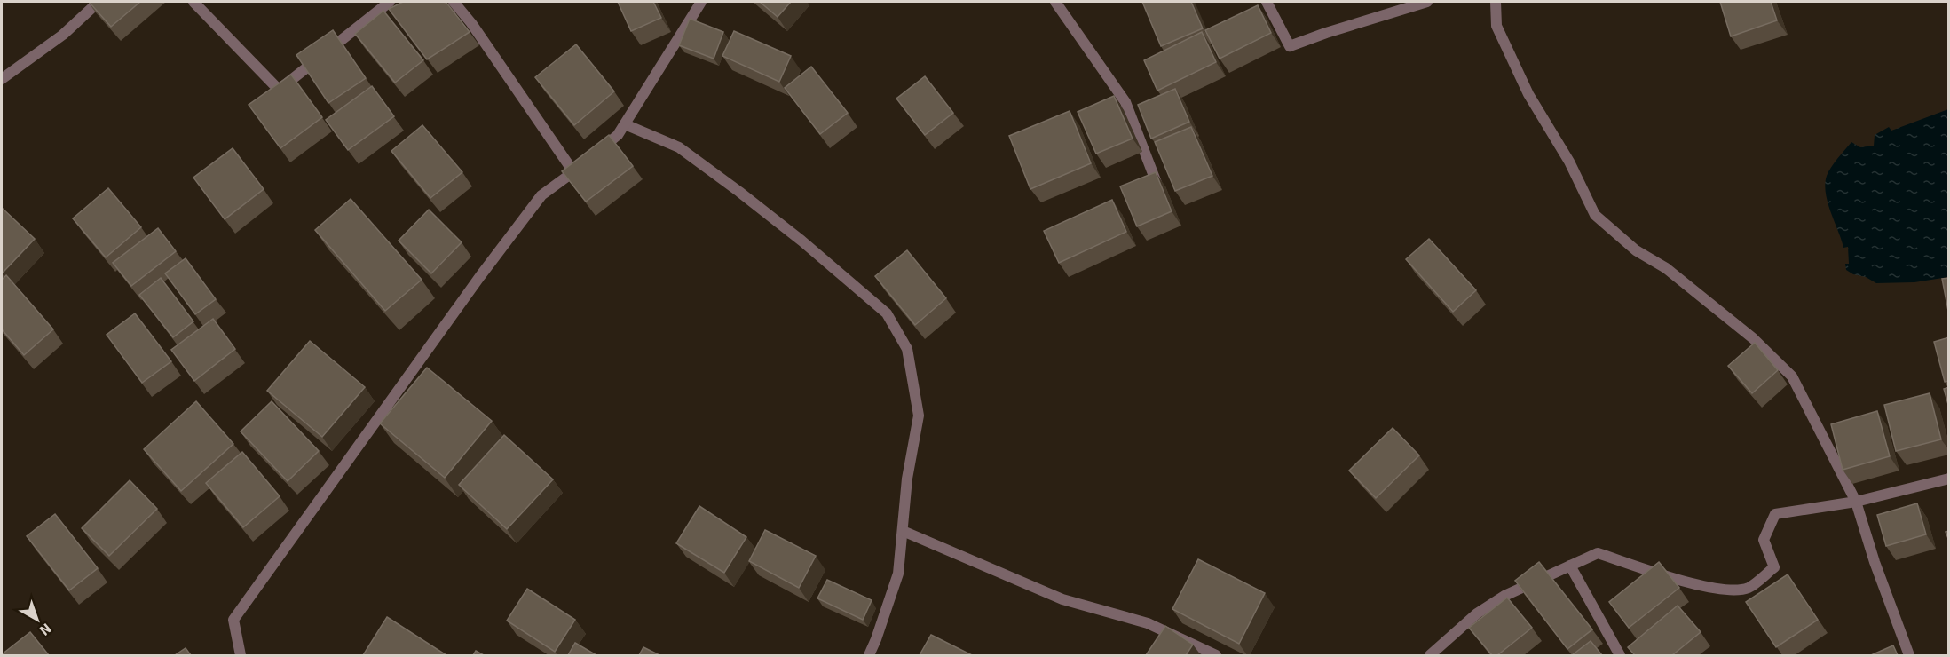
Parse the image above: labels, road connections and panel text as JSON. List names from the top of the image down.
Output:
{
  "north": "bottom right"
}
